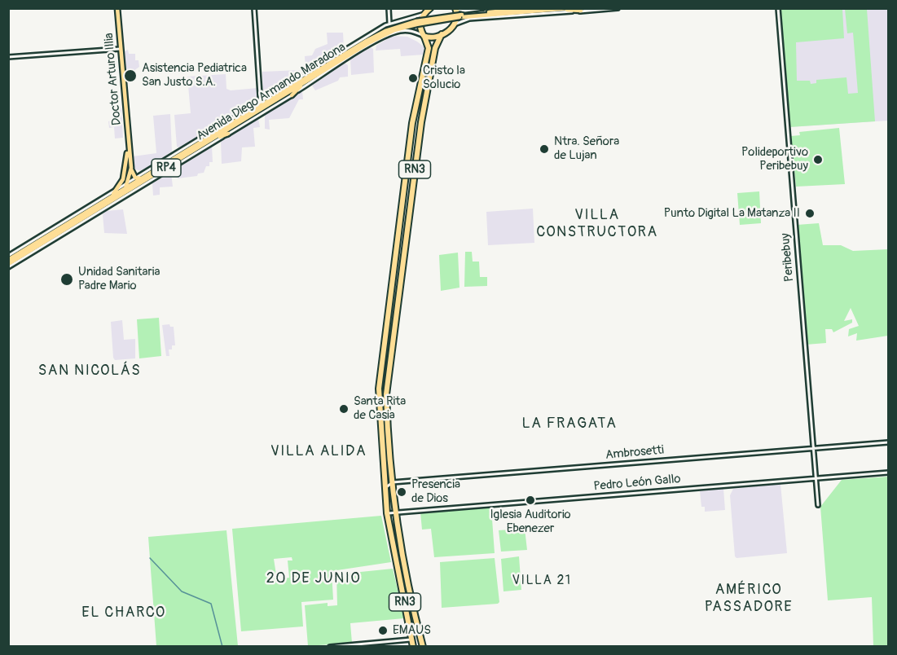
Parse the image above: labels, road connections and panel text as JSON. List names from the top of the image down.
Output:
{
  "streets": {
    "highway": ["RN3"],
    "main road": ["Doctor Arturo Illia", "Avenida Diego Armando Maradona", "RP4"],
    "street": ["Peribebuy", "Ambrosetti", "Pedro León Gallo"]
  },
  "crossings": [
    ["Doctor Arturo Illia", "Avenida Diego Armando Maradona"],
    ["Avenida Diego Armando Maradona", "RN3"],
    ["RN3", "Ambrosetti"],
    ["RN3", "Pedro León Gallo"],
    ["Peribebuy", "Ambrosetti"],
    ["Peribebuy", "Pedro León Gallo"]
  ],
  "districts": [
    "VILLA CONSTRUCTORA",
    "SAN NICOLÁS",
    "LA FRAGATA",
    "VILLA ALIDA",
    "20 DE JUNIO",
    "VILLA 21",
    "AMÉRICO PASSADORE",
    "EL CHARCO"
  ],
  "places": [
    "Asistencia Pediatrica San Justo S.A.",
    "Cristo la Solucio",
    "Ntra. Señora de Lujan",
    "Polideportivo Peribebuy",
    "Punto Digital La Matanza II",
    "Unidad Sanitaria Padre Mario",
    "Santa Rita de Casia",
    "Presencia de Dios",
    "Iglesia Auditorio Ebenezer",
    "EMAUS"
  ]
}
